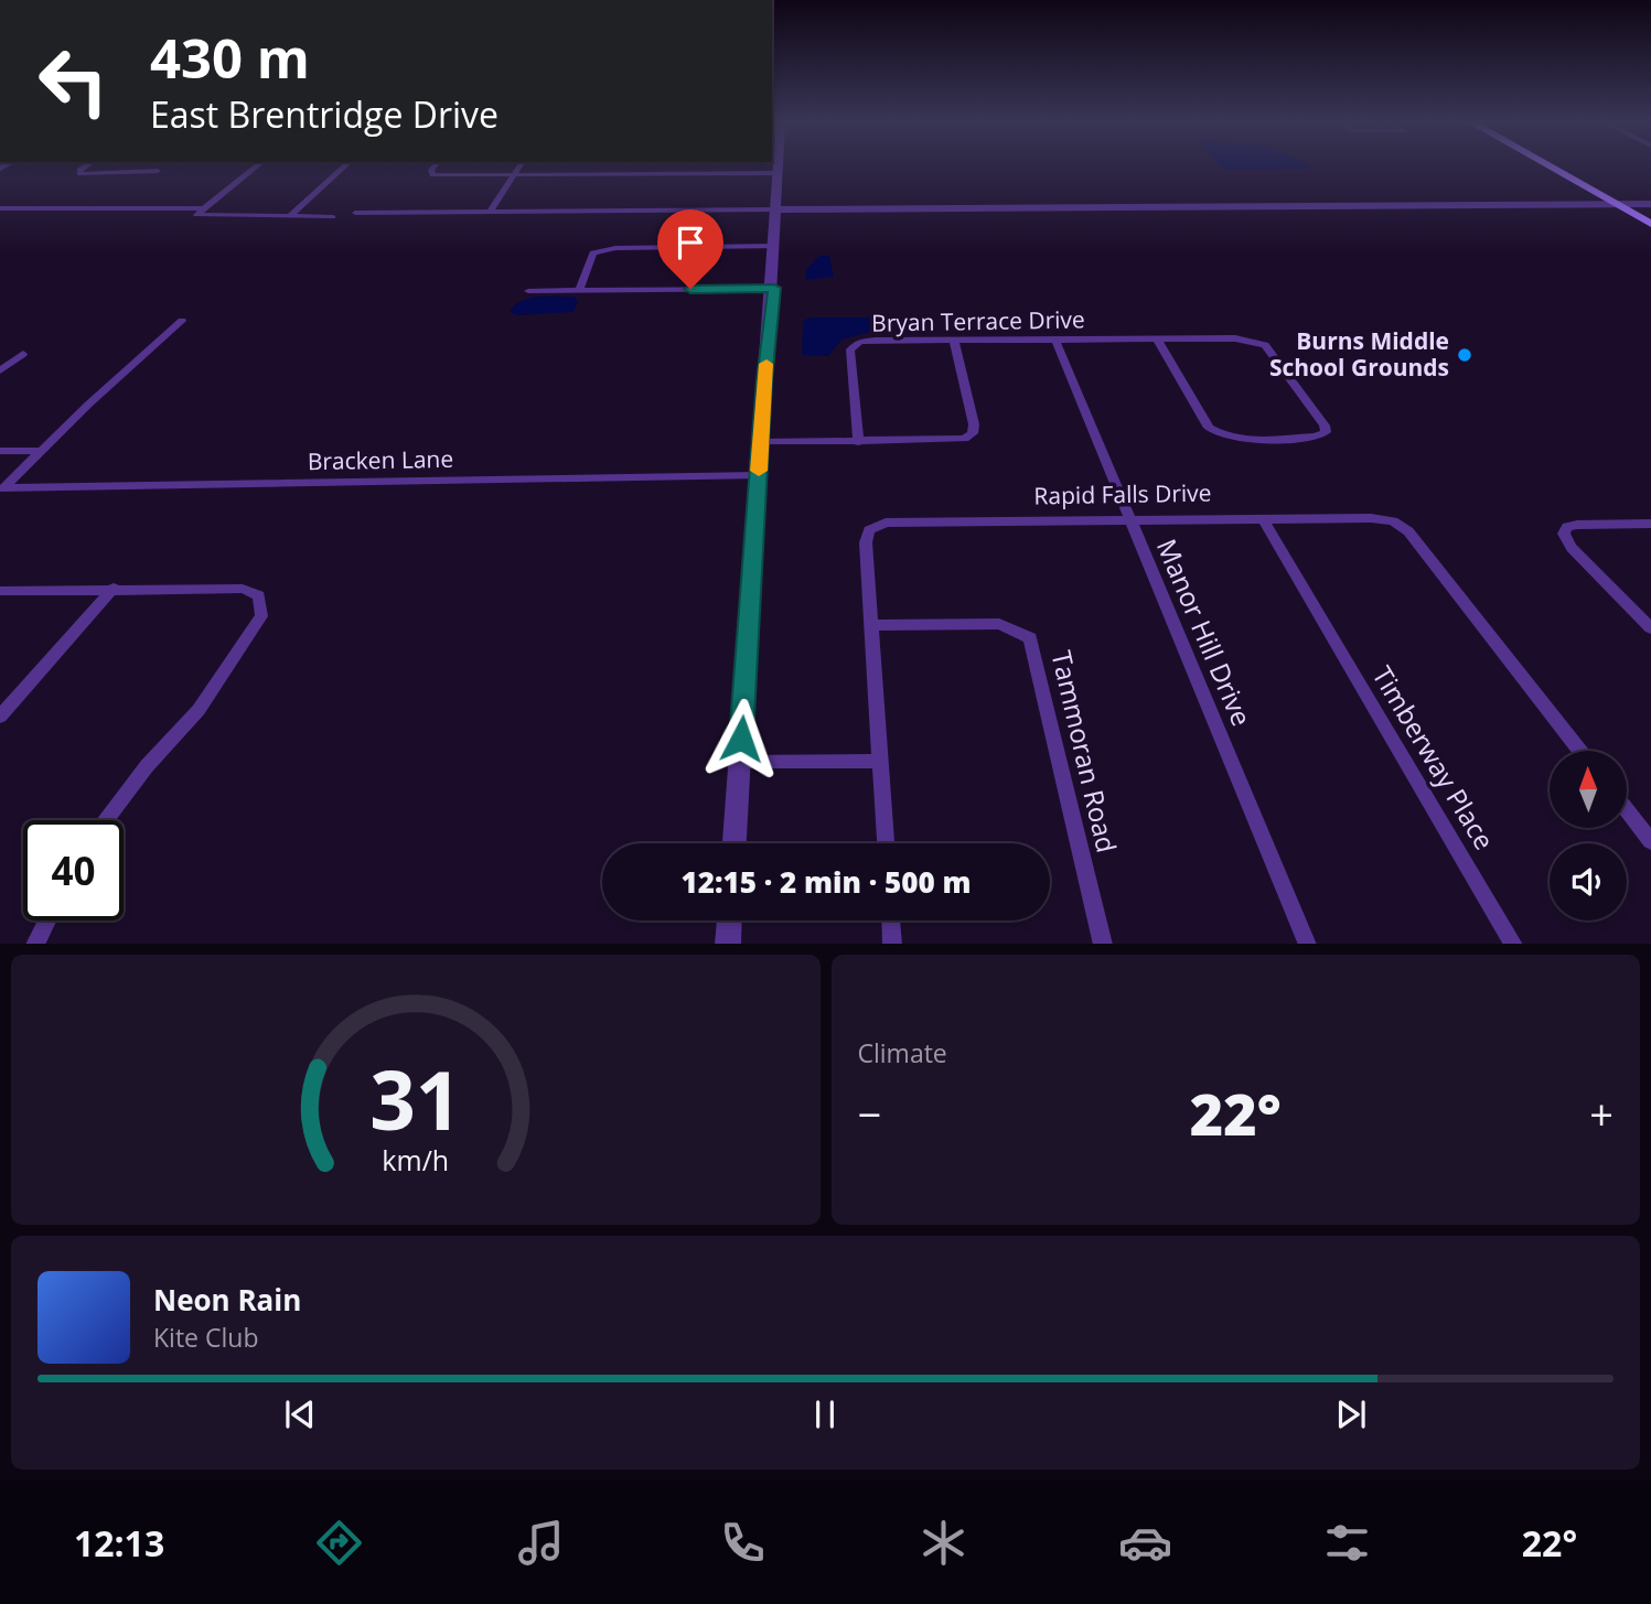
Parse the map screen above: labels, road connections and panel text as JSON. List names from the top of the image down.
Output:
{
  "streets": {
    "street": [
      "Bryan Terrace Drive",
      "Bracken Lane",
      "Rapid Falls Drive",
      "Manor Hill Drive",
      "Tammoran Road",
      "Timberway Place"
    ]
  },
  "crossings": [
    ["Bryan Terrace Drive", "Manor Hill Drive"],
    ["Rapid Falls Drive", "Manor Hill Drive"],
    ["Rapid Falls Drive", "Tammoran Road"],
    ["Rapid Falls Drive", "Timberway Place"]
  ],
  "places": ["Burns Middle School Grounds"],
  "north": "top",
  "page": {
    "turn": ["430 m", "East Brentridge Drive"],
    "limit": "40",
    "trip": "12:15 · 2 min · 500 m",
    "tile": "Climate",
    "heat": ["−", "22°", "+"],
    "song": ["Neon Rain", "Kite Club"],
    "tabs": ["12:13", "22°"],
    "gauge": ["31", "km/h"]
  }
}
